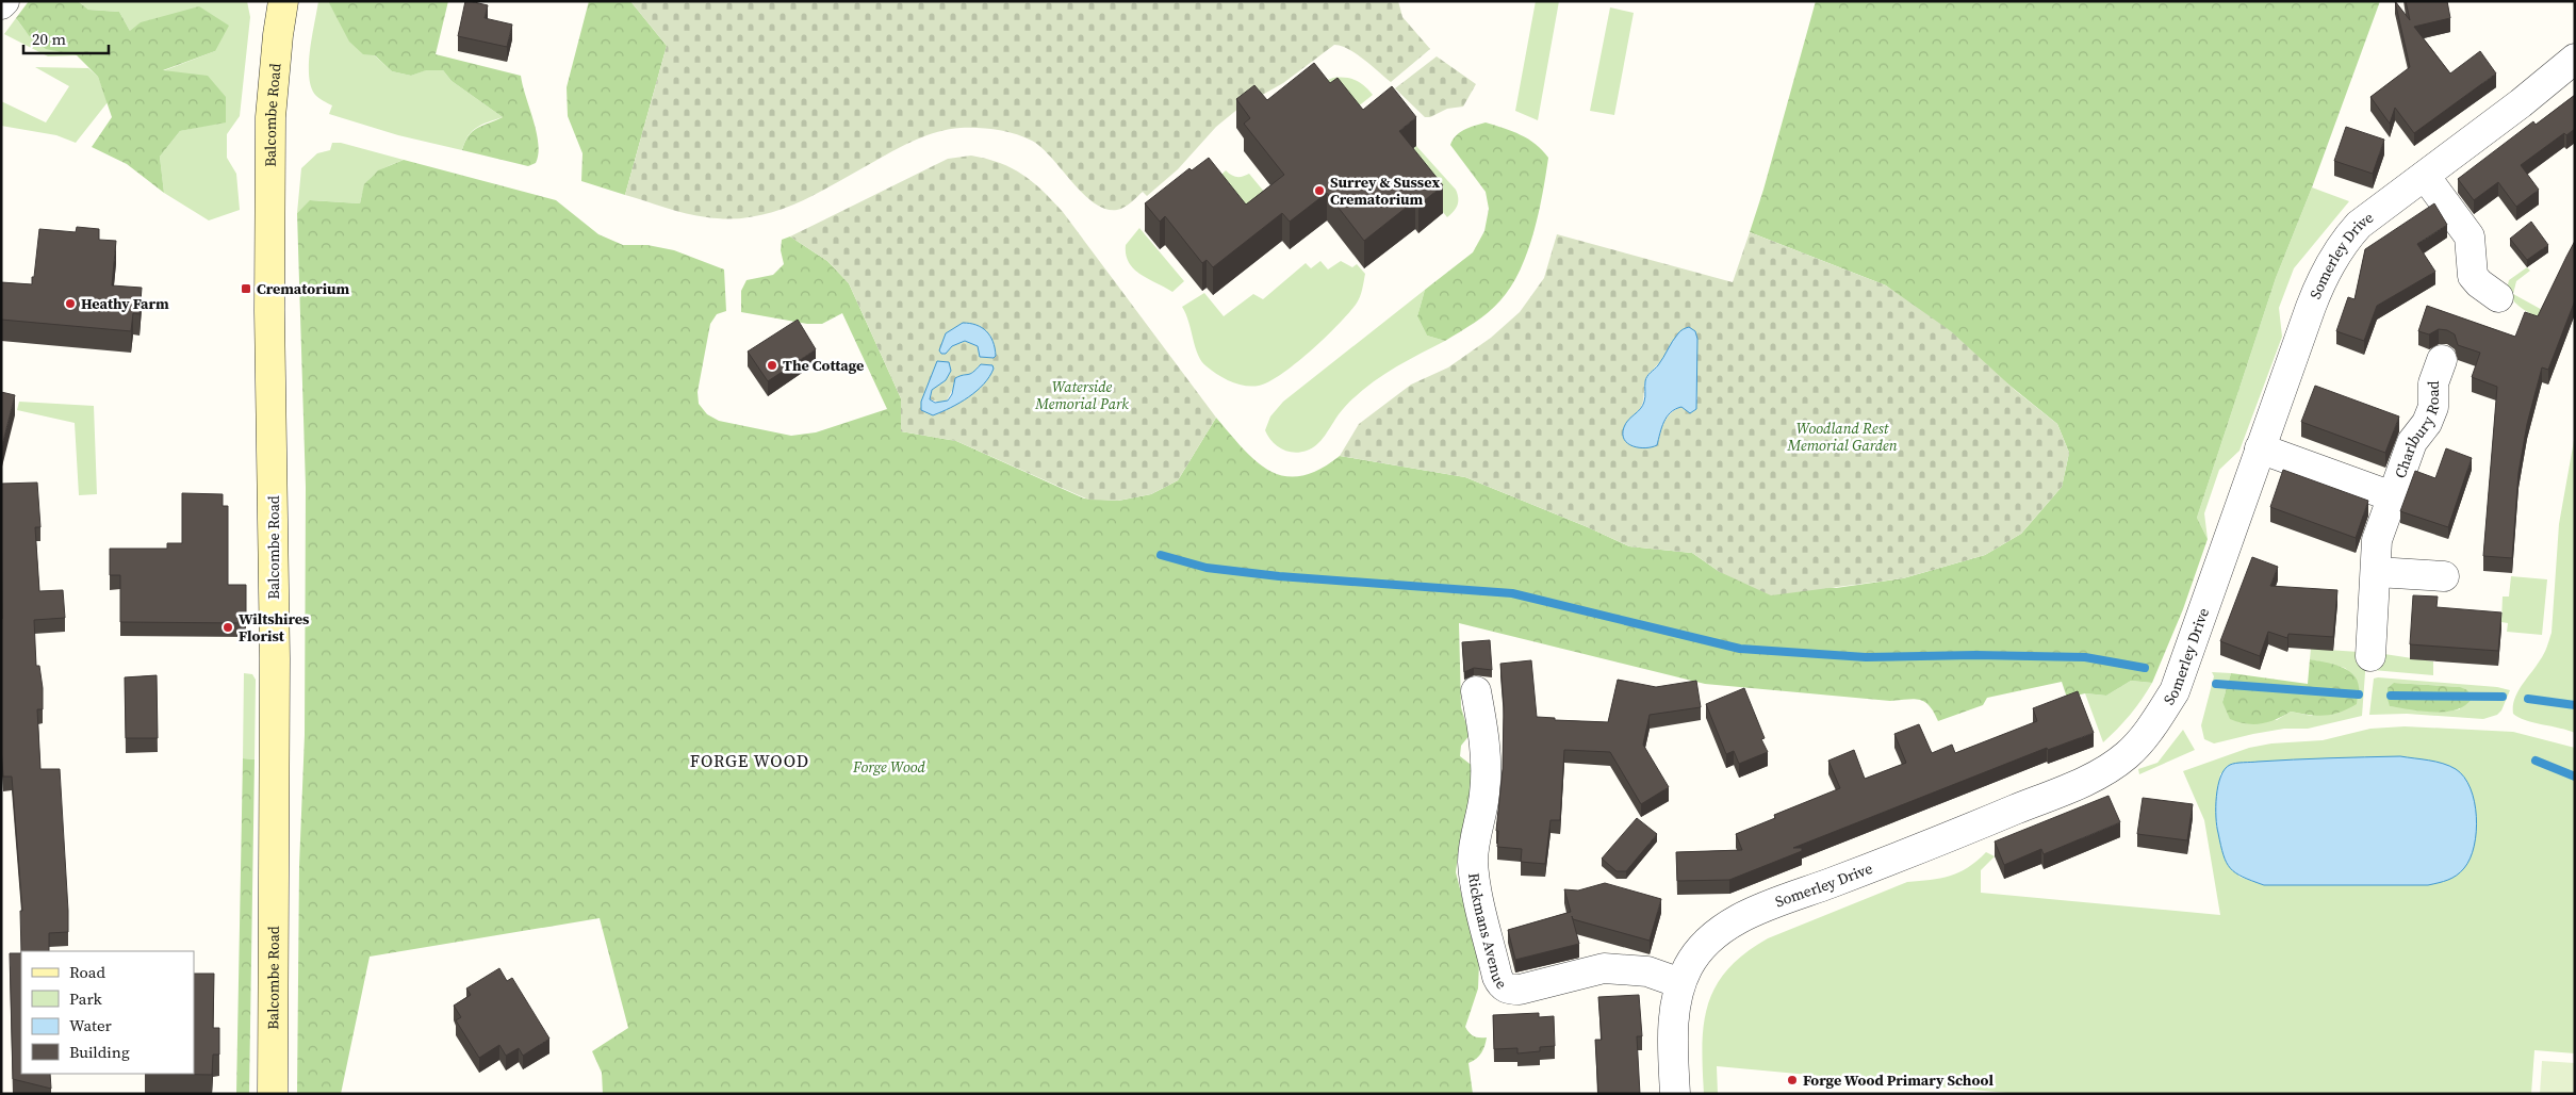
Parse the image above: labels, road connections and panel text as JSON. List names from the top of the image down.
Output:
{
  "streets": {
    "main road": ["Balcombe Road"],
    "street": ["Somerley Drive", "Charlbury Road", "Rickmans Avenue"]
  },
  "crossings": [
    ["Somerley Drive", "Charlbury Road"],
    ["Somerley Drive", "Rickmans Avenue"]
  ],
  "districts": ["FORGE WOOD"],
  "parks": ["Waterside Memorial Park", "Woodland Rest Memorial Garden", "Forge Wood"],
  "places": {
    "other": [
      "Surrey & Sussex Crematorium",
      "Heathy Farm",
      "The Cottage",
      "Wiltshires Florist",
      "Forge Wood Primary School"
    ],
    "transit": ["Crematorium"]
  },
  "legend": [
    "Road",
    "Park",
    "Water",
    "Building"
  ],
  "scale_bar": "20 m"
}
